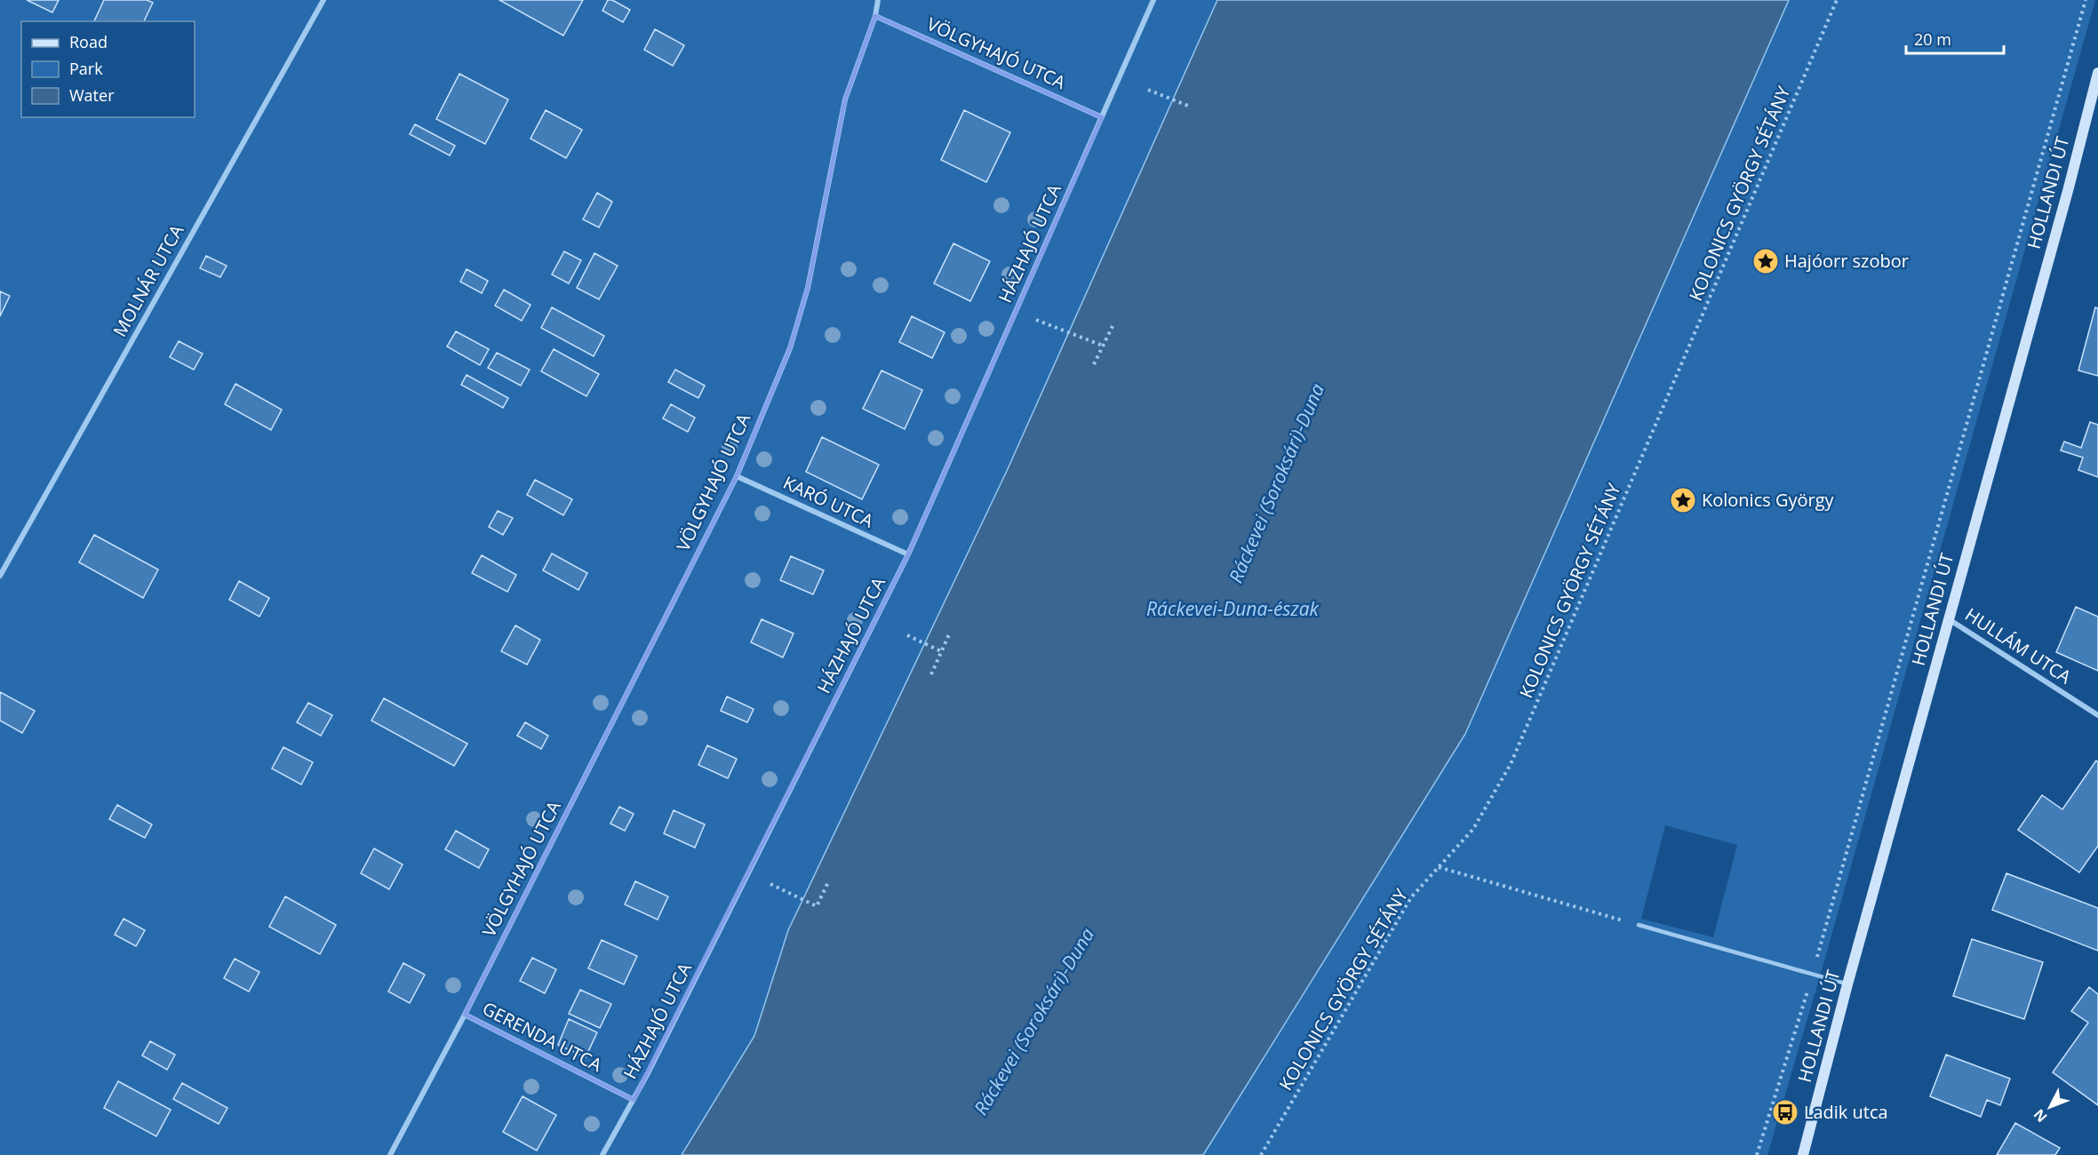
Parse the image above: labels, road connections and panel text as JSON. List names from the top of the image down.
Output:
{
  "streets": {
    "street": [
      "VÖLGYHAJÓ UTCA",
      "HOLLANDI ÚT",
      "HÁZHAJÓ UTCA",
      "MOLNÁR UTCA",
      "KARÓ UTCA",
      "HULLÁM UTCA",
      "GERENDA UTCA"
    ],
    "path": ["KOLONICS GYÖRGY SÉTÁNY"]
  },
  "crossings": [
    ["VÖLGYHAJÓ UTCA", "HÁZHAJÓ UTCA"],
    ["VÖLGYHAJÓ UTCA", "KARÓ UTCA"],
    ["VÖLGYHAJÓ UTCA", "GERENDA UTCA"],
    ["HOLLANDI ÚT", "HULLÁM UTCA"],
    ["HÁZHAJÓ UTCA", "KARÓ UTCA"],
    ["HÁZHAJÓ UTCA", "GERENDA UTCA"]
  ],
  "water": ["Ráckevei (Soroksári)-Duna", "Ráckevei-Duna-észak"],
  "places": {
    "place": ["Hajóorr szobor", "Kolonics György"],
    "bus stop": ["Ladik utca"]
  },
  "legend": ["Road", "Park", "Water"],
  "scale_bar": "20 m",
  "north": "bottom left"
}
